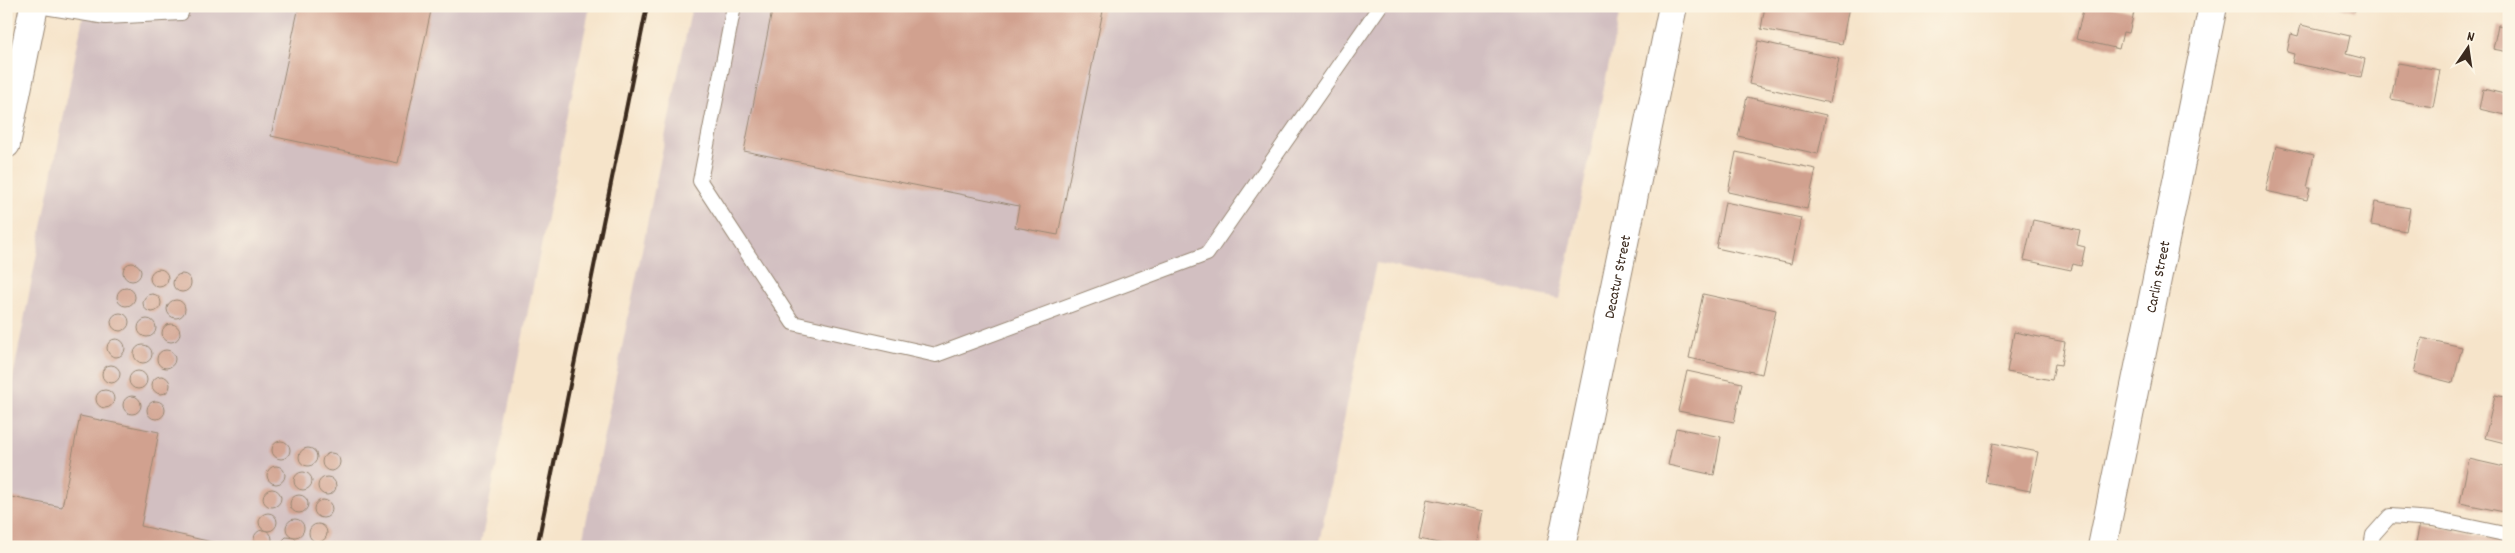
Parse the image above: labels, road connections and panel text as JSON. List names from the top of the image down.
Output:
{
  "streets": {
    "street": ["Decatur Street", "Carlin Street"]
  },
  "north": "top"
}
